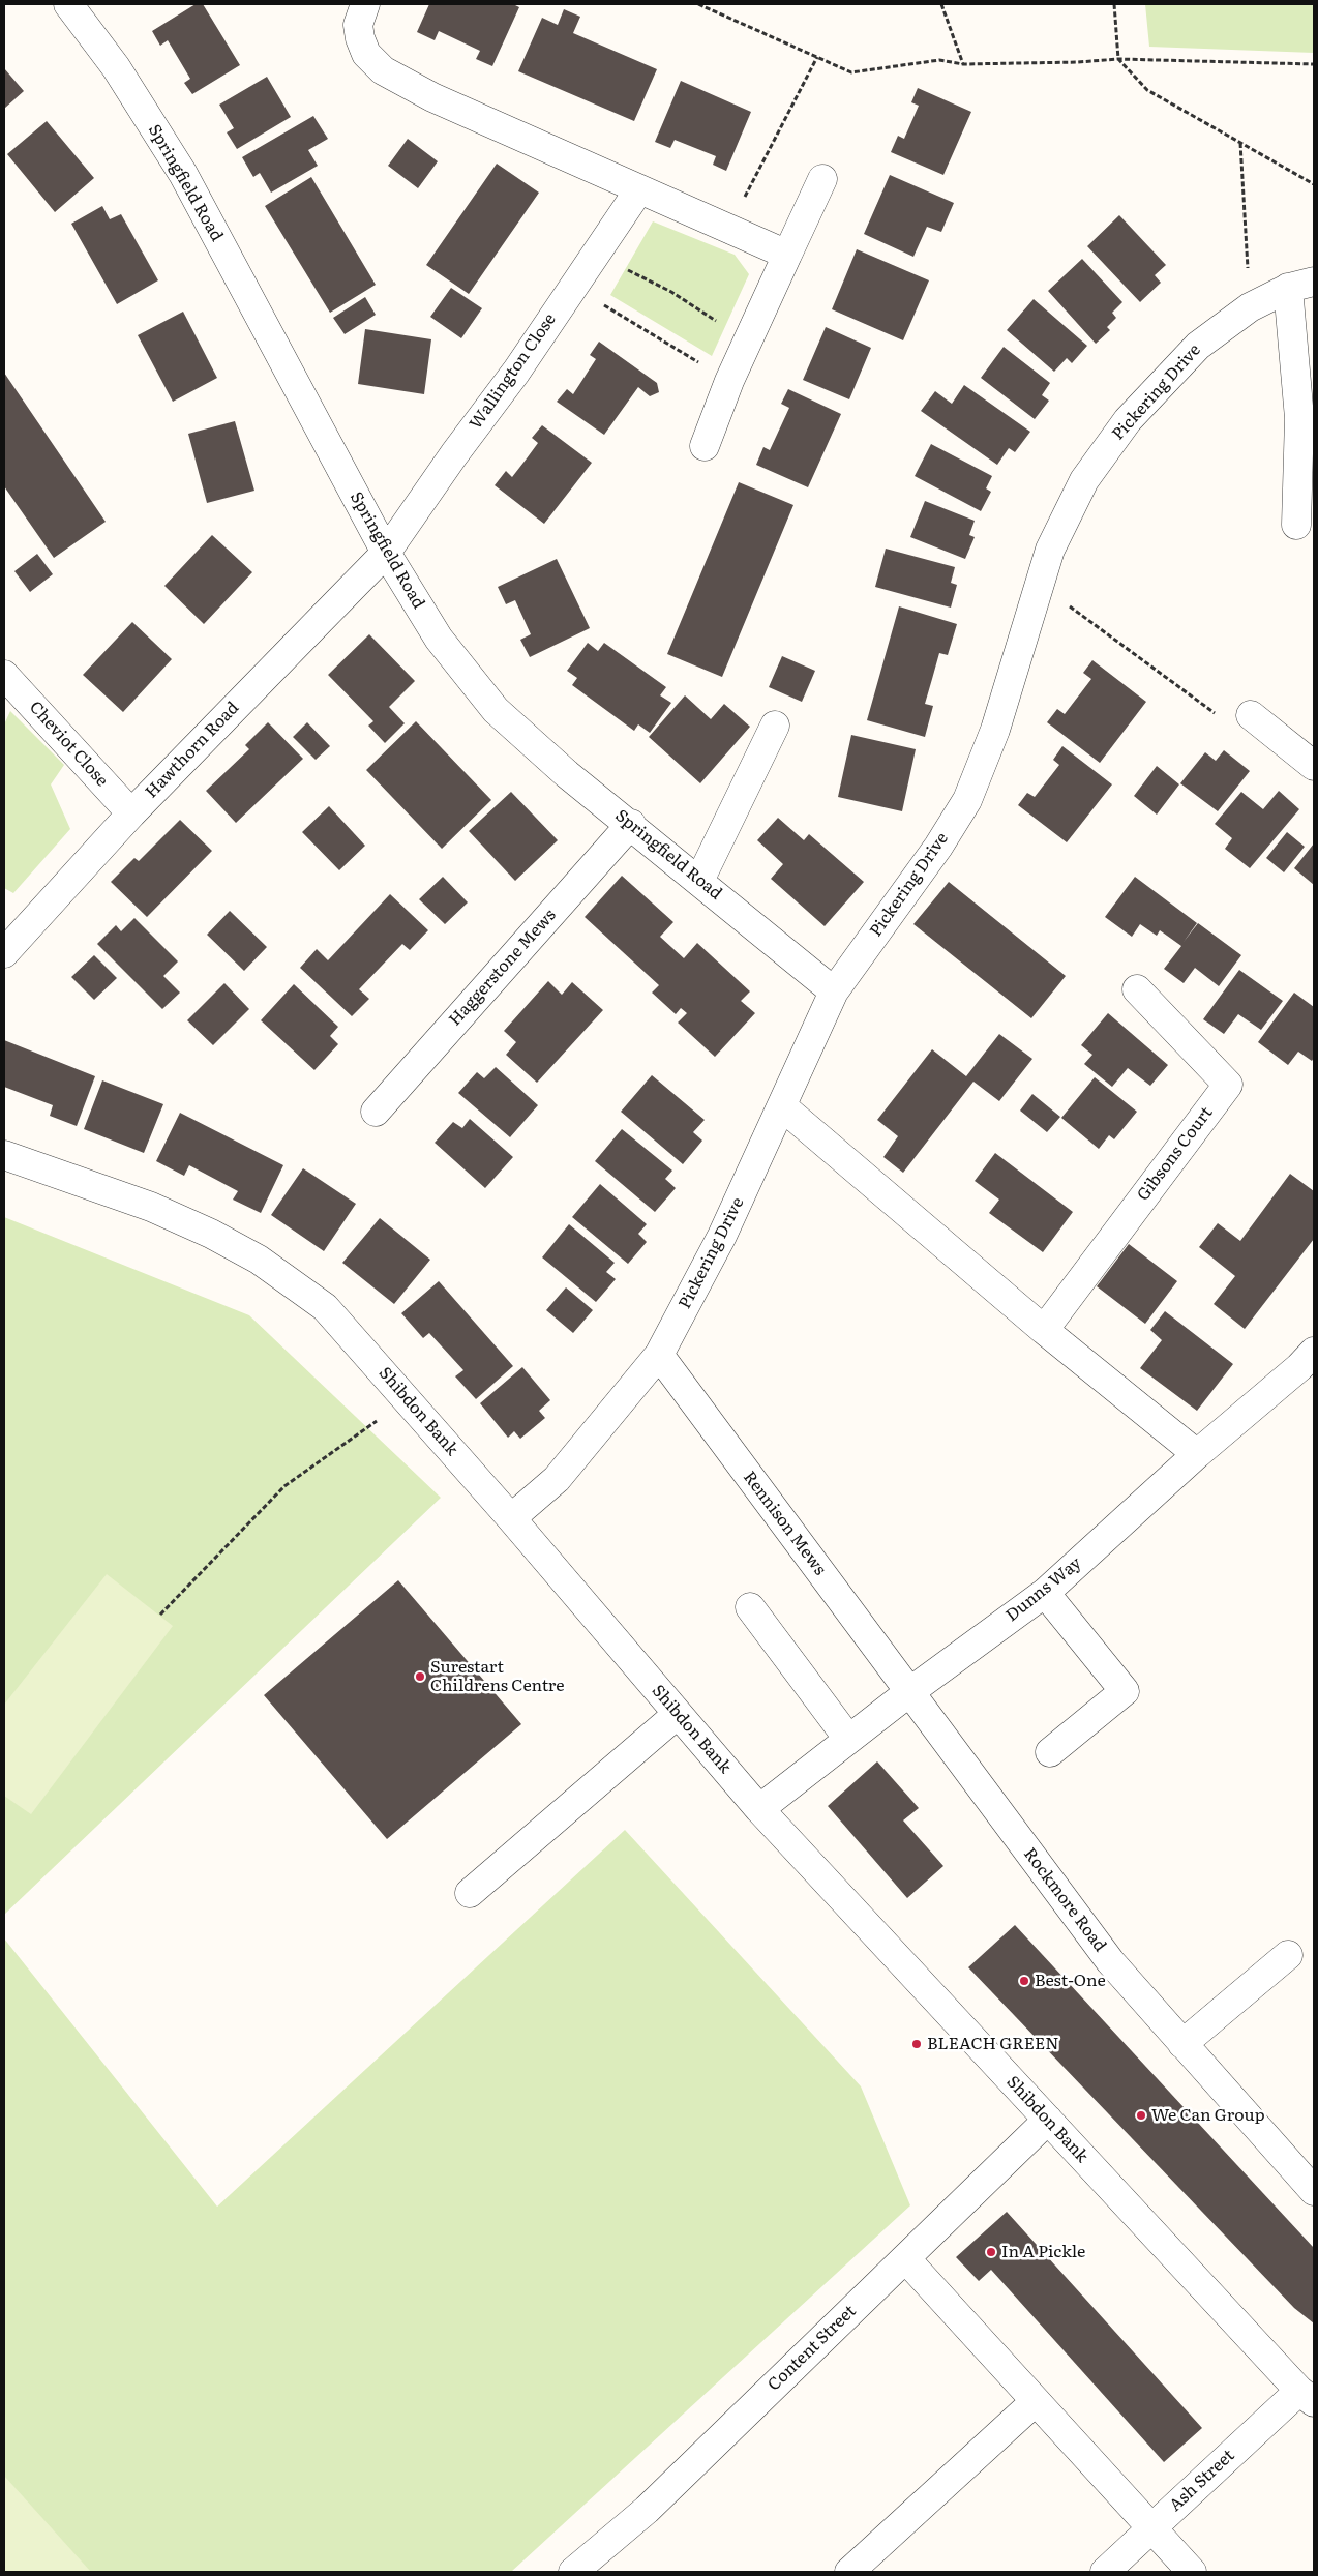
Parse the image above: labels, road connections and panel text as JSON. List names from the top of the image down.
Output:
{
  "streets": {
    "street": [
      "Springfield Road",
      "Wallington Close",
      "Pickering Drive",
      "Cheviot Close",
      "Hawthorn Road",
      "Haggerstone Mews",
      "Gibsons Court",
      "Shibdon Bank",
      "Rennison Mews",
      "Dunns Way",
      "Rockmore Road",
      "Content Street",
      "Ash Street"
    ]
  },
  "crossings": [
    ["Springfield Road", "Wallington Close"],
    ["Springfield Road", "Pickering Drive"],
    ["Springfield Road", "Hawthorn Road"],
    ["Springfield Road", "Haggerstone Mews"],
    ["Wallington Close", "Hawthorn Road"],
    ["Pickering Drive", "Shibdon Bank"],
    ["Pickering Drive", "Rennison Mews"],
    ["Cheviot Close", "Hawthorn Road"],
    ["Shibdon Bank", "Dunns Way"],
    ["Shibdon Bank", "Content Street"],
    ["Shibdon Bank", "Ash Street"],
    ["Rennison Mews", "Dunns Way"],
    ["Rennison Mews", "Rockmore Road"],
    ["Dunns Way", "Rockmore Road"]
  ],
  "places": [
    "Surestart Childrens Centre",
    "Best-One",
    "BLEACH GREEN",
    "We Can Group",
    "In A Pickle"
  ]
}
